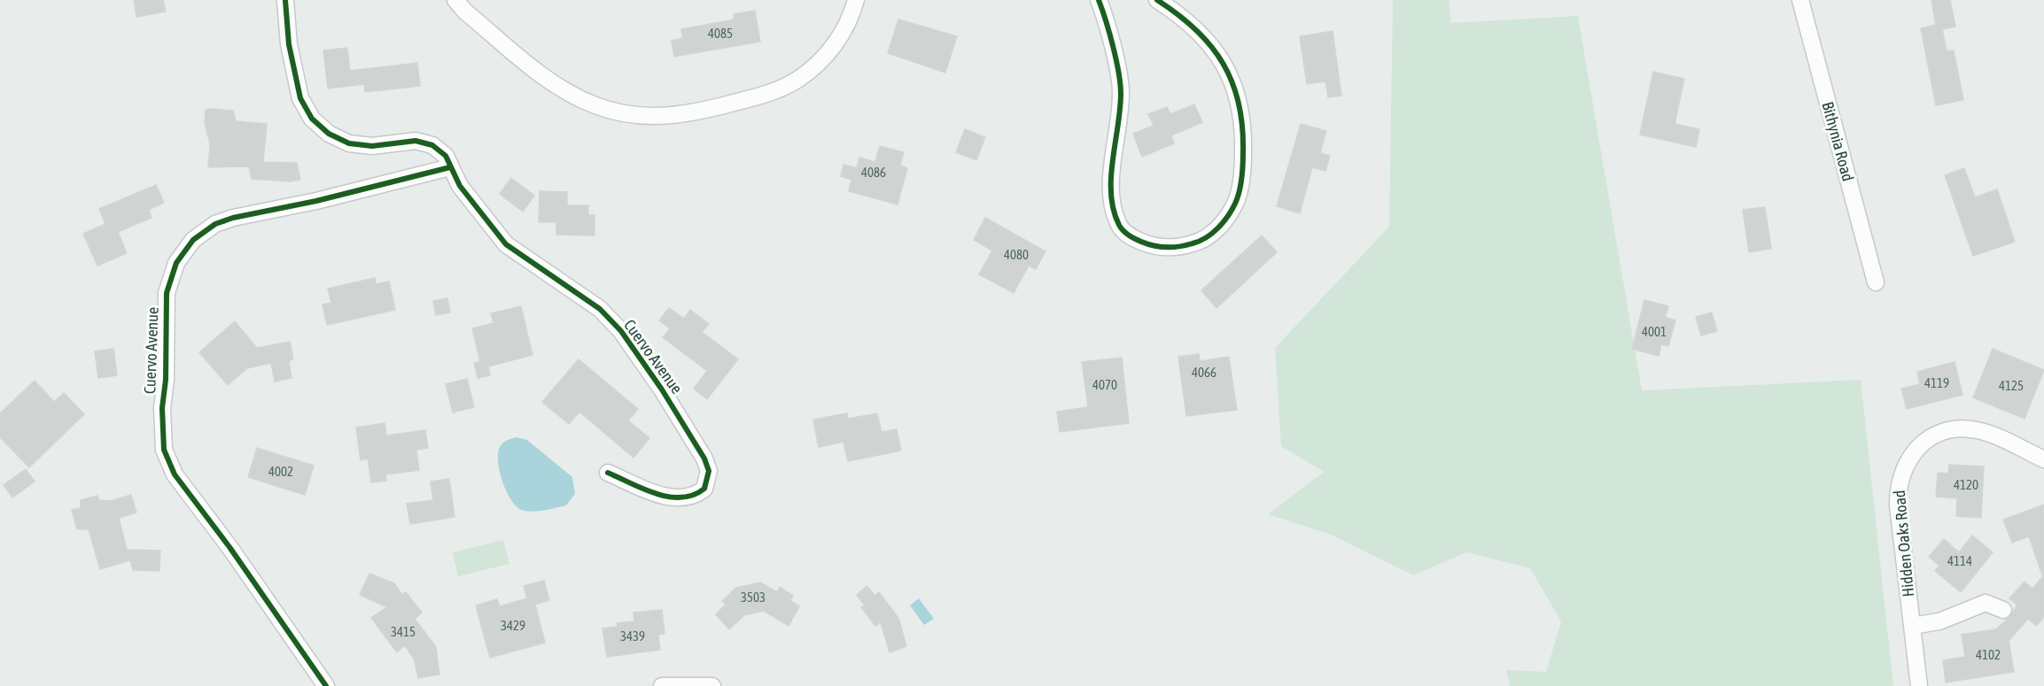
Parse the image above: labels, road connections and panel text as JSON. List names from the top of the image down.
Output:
{
  "streets": {
    "street": ["Bithynia Road", "Cuervo Avenue", "Hidden Oaks Road"]
  },
  "house_numbers": [
    "4085",
    "4086",
    "4080",
    "4001",
    "4066",
    "4119",
    "4070",
    "4125",
    "4002",
    "4120",
    "4114",
    "3503",
    "3429",
    "3415",
    "3439",
    "4102"
  ]
}
